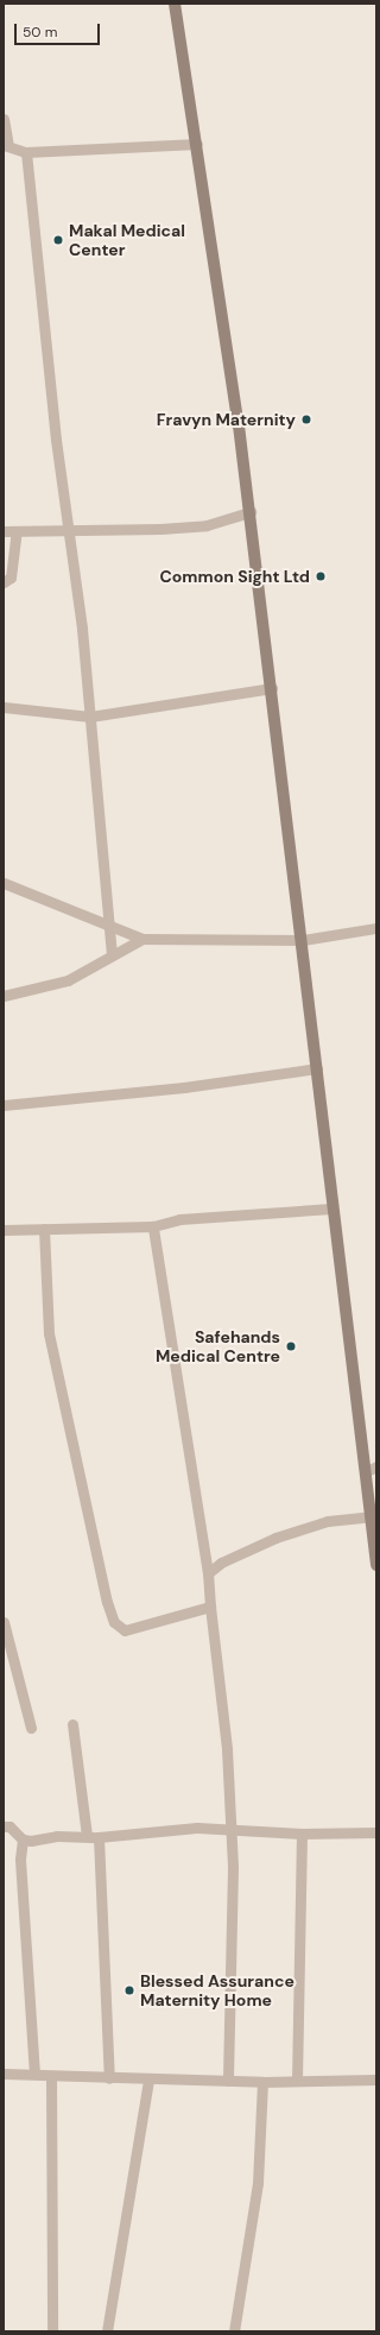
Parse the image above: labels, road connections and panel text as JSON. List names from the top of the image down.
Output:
{
  "places": [
    "Makal Medical Center",
    "Fravyn Maternity",
    "Common Sight Ltd",
    "Safehands Medical Centre",
    "Blessed Assurance Maternity Home"
  ],
  "scale_bar": "50 m"
}
